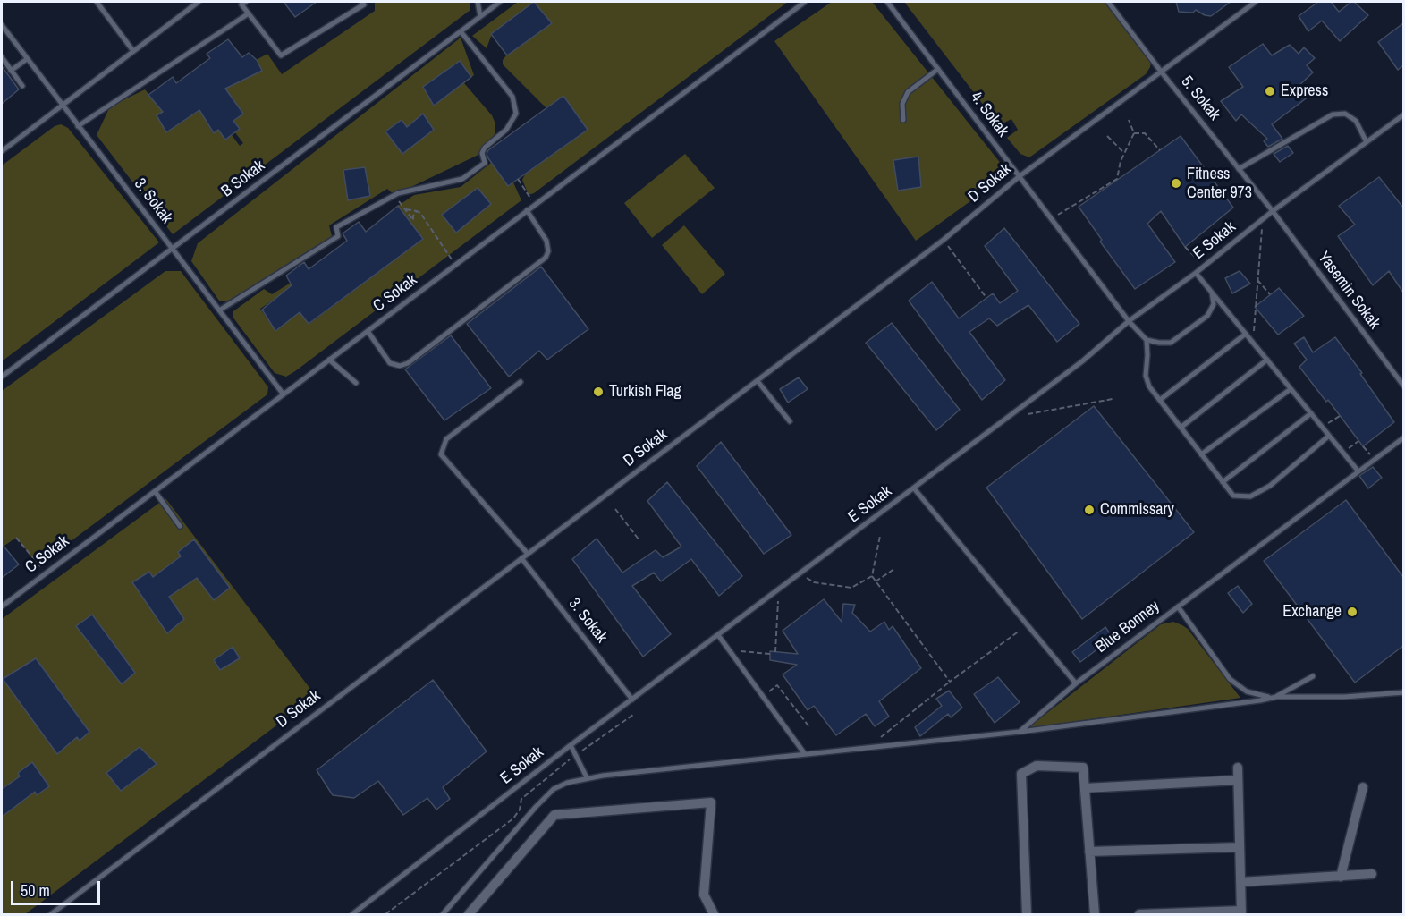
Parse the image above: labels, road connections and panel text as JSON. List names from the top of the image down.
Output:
{
  "streets": {
    "lane": [
      "5. Sokak",
      "4. Sokak",
      "B Sokak",
      "D Sokak",
      "3. Sokak",
      "E Sokak",
      "Yasemin Sokak",
      "C Sokak",
      "Blue Bonney"
    ]
  },
  "crossings": [
    ["5. Sokak", "D Sokak"],
    ["5. Sokak", "E Sokak"],
    ["5. Sokak", "Yasemin Sokak"],
    ["4. Sokak", "D Sokak"],
    ["4. Sokak", "E Sokak"],
    ["B Sokak", "3. Sokak"],
    ["D Sokak", "3. Sokak"],
    ["3. Sokak", "E Sokak"],
    ["3. Sokak", "C Sokak"],
    ["E Sokak", "Yasemin Sokak"]
  ],
  "places": [
    "Express",
    "Fitness Center 973",
    "Turkish Flag",
    "Commissary",
    "Exchange"
  ],
  "scale_bar": "50 m"
}
